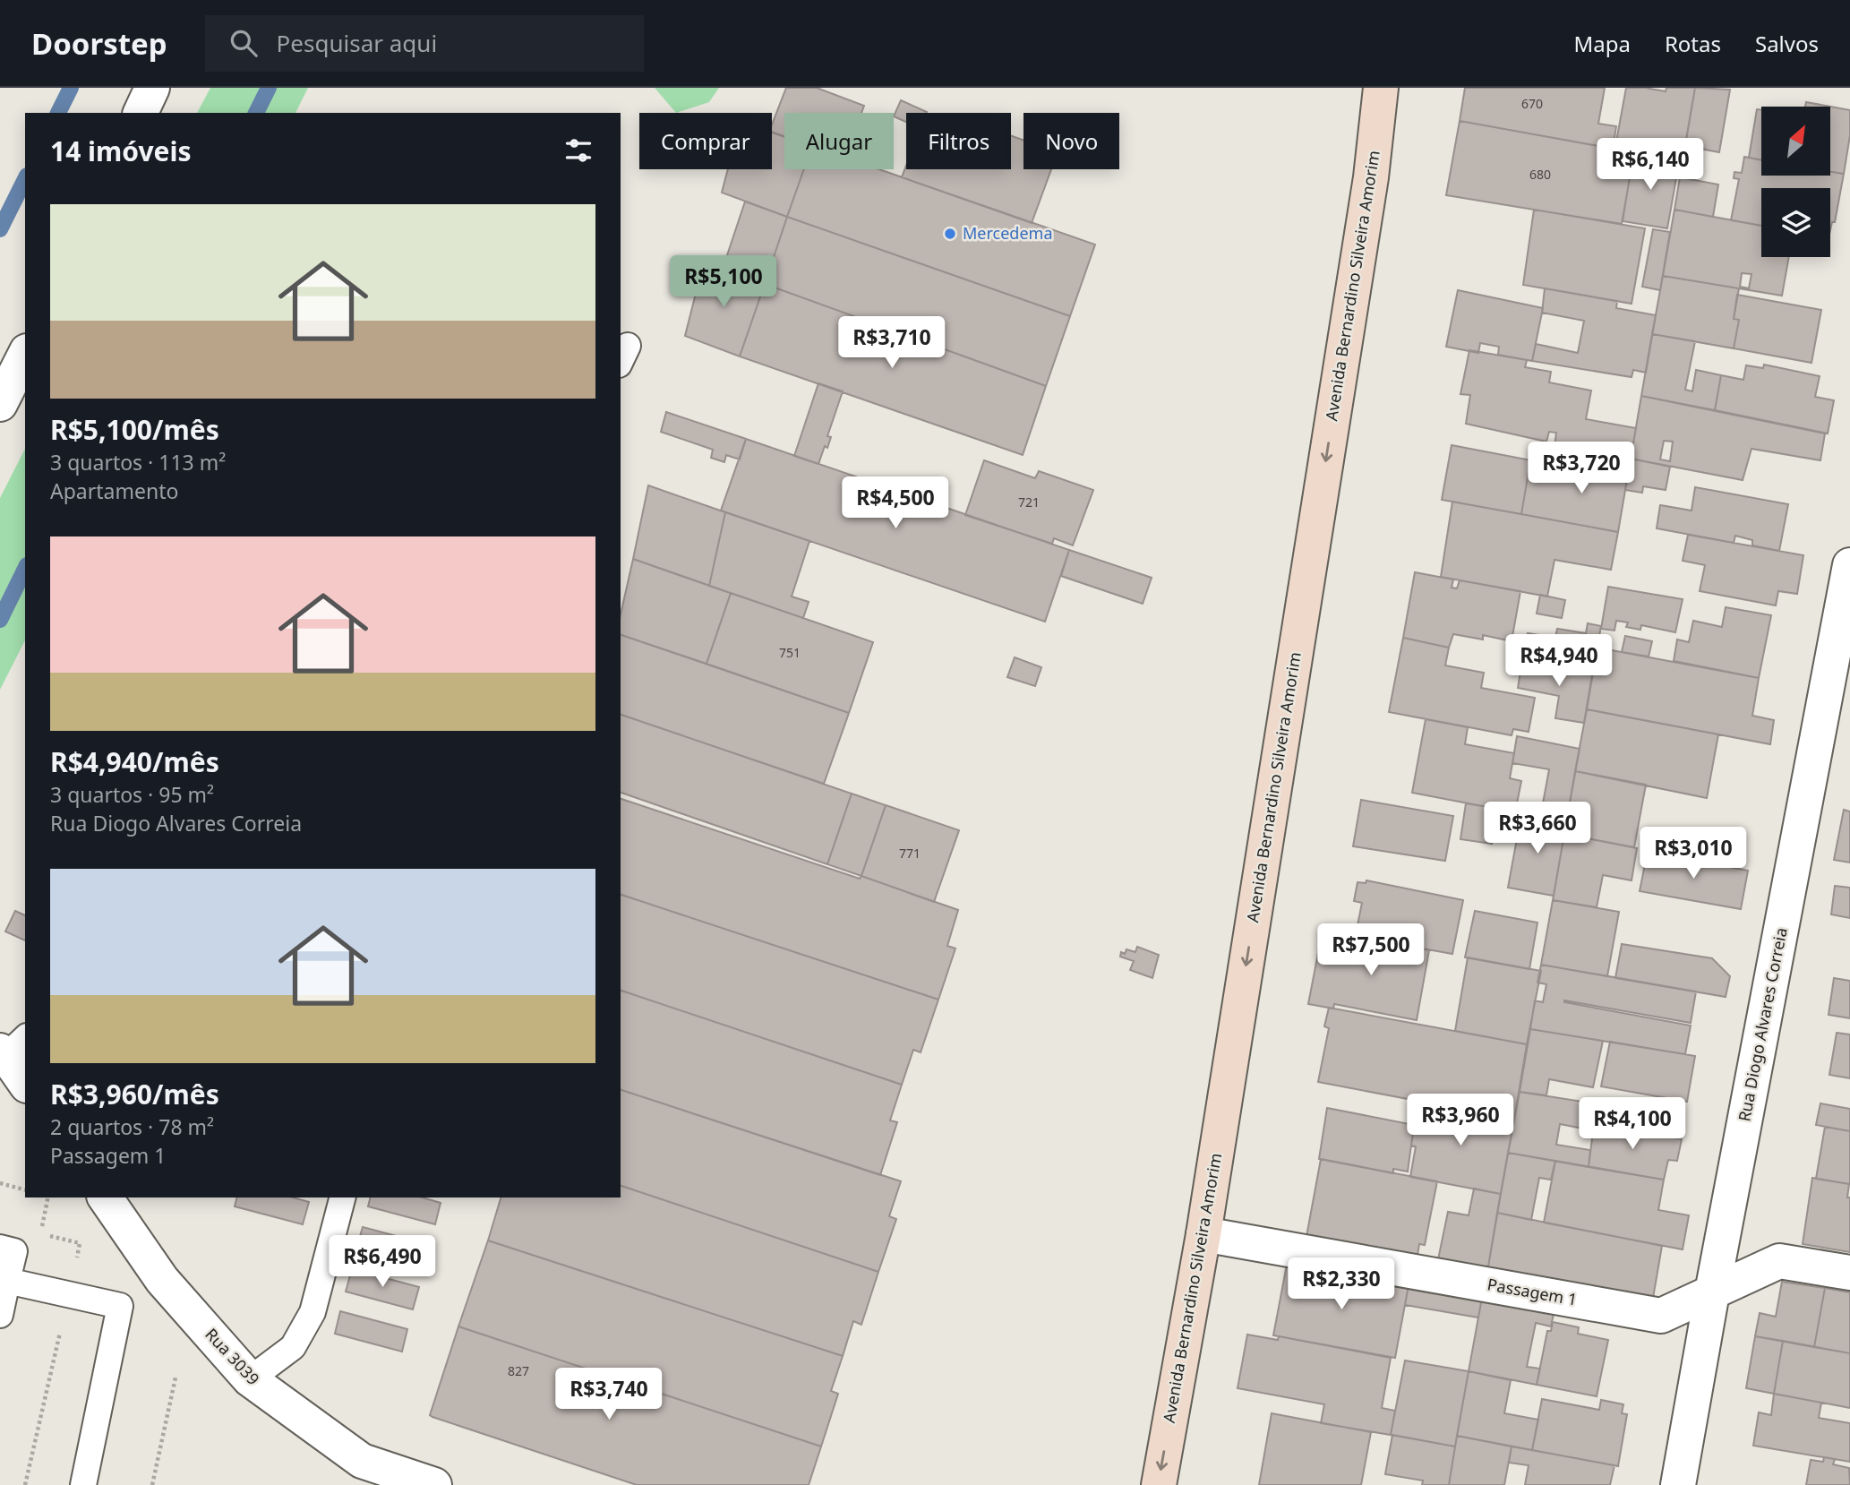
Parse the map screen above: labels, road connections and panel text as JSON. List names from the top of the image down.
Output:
{
  "streets": {
    "main road": ["Avenida Bernardino Silveira Amorim"],
    "street": ["Rua Diogo Alvares Correia", "Passagem 1", "Rua 3039"]
  },
  "crossings": [
    ["Avenida Bernardino Silveira Amorim", "Passagem 1"],
    ["Rua Diogo Alvares Correia", "Passagem 1"]
  ],
  "one_way": ["Avenida Bernardino Silveira Amorim"],
  "places": ["Mercedema"],
  "house_numbers": [
    "670",
    "680",
    "721",
    "751",
    "771",
    "827"
  ],
  "north": "top right",
  "page": {
    "header": "Doorstep",
    "search": "Pesquisar aqui",
    "nav": ["Mapa", "Rotas", "Salvos"],
    "chip": [
      "Comprar",
      "Alugar",
      "Filtros",
      "Novo"
    ],
    "heading": "14 imóveis",
    "price": [
      "R$6,140",
      "R$5,100",
      "R$3,710",
      "R$3,720",
      "R$4,500",
      "R$4,940",
      "R$3,660",
      "R$3,010",
      "R$7,500",
      "R$3,960",
      "R$4,100",
      "R$6,490",
      "R$2,330",
      "R$3,740"
    ],
    "list": [
      {
        "name": "R$5,100/mês",
        "note": "3 quartos · 113 m² · Apartamento"
      },
      {
        "name": "R$4,940/mês",
        "note": "3 quartos · 95 m² · Rua Diogo Alvares Correia"
      },
      {
        "name": "R$3,960/mês",
        "note": "2 quartos · 78 m² · Passagem 1"
      }
    ]
  }
}
